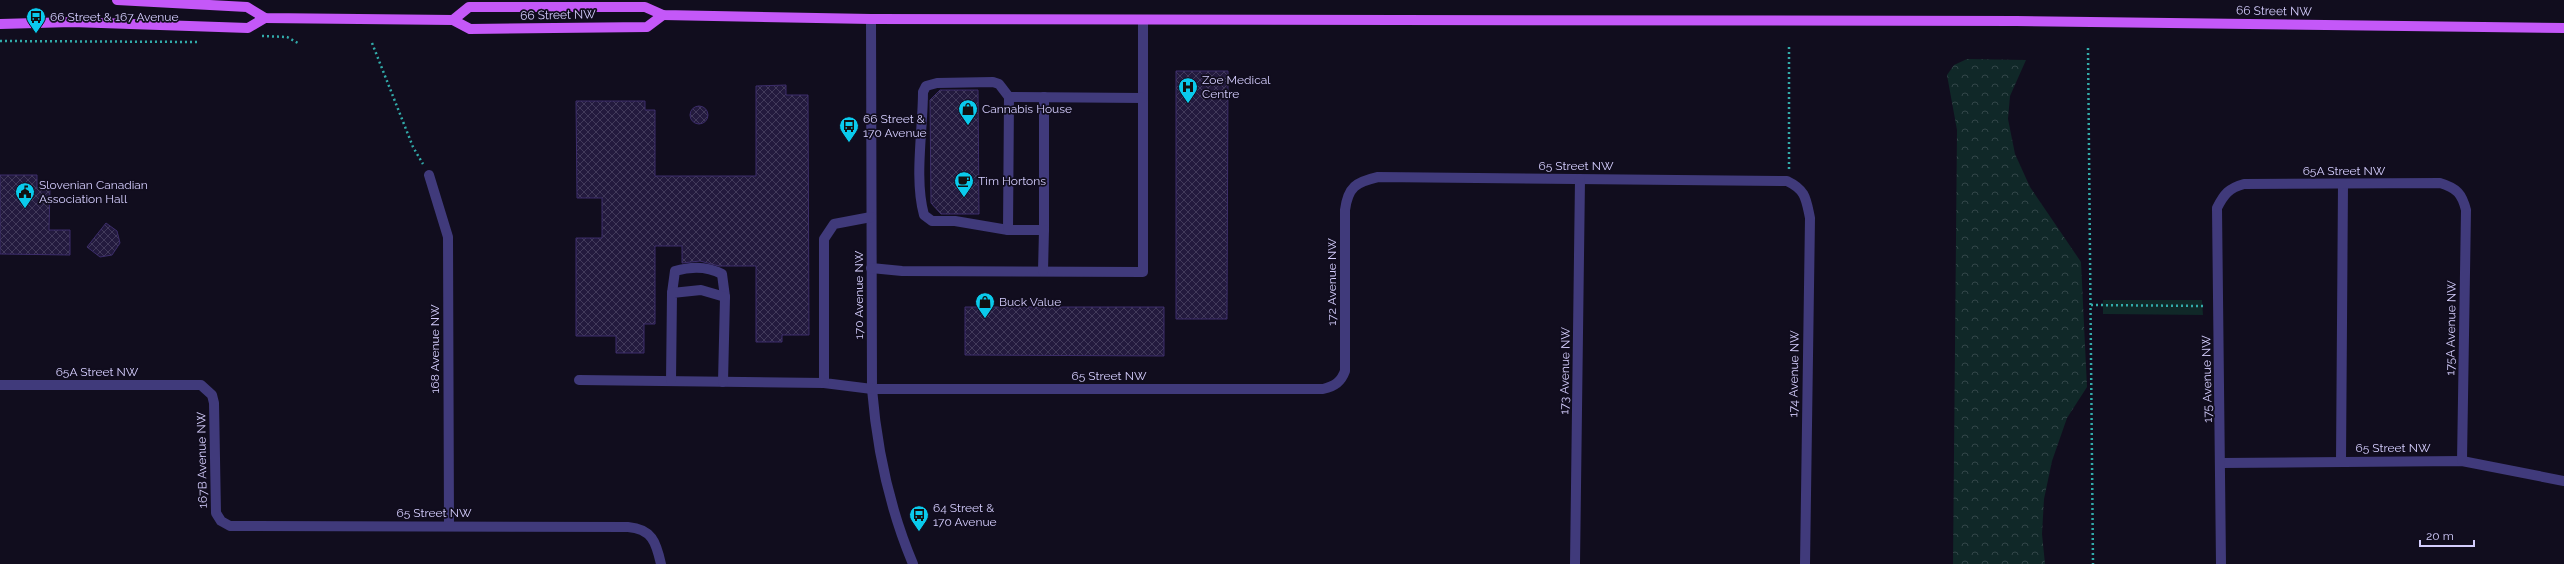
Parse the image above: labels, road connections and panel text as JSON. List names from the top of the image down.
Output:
{
  "streets": {
    "main road": ["66 Street NW"],
    "street": [
      "65 Street NW",
      "65A Street NW",
      "172 Avenue NW",
      "170 Avenue NW",
      "175A Avenue NW",
      "168 Avenue NW",
      "173 Avenue NW",
      "174 Avenue NW",
      "175 Avenue NW",
      "167B Avenue NW"
    ]
  },
  "crossings": [
    ["66 Street NW", "170 Avenue NW"],
    ["65 Street NW", "172 Avenue NW"],
    ["65 Street NW", "170 Avenue NW"],
    ["65 Street NW", "175A Avenue NW"],
    ["65 Street NW", "168 Avenue NW"],
    ["65 Street NW", "173 Avenue NW"],
    ["65 Street NW", "174 Avenue NW"],
    ["65 Street NW", "175 Avenue NW"],
    ["65 Street NW", "167B Avenue NW"],
    ["65A Street NW", "175A Avenue NW"],
    ["65A Street NW", "175 Avenue NW"],
    ["65A Street NW", "167B Avenue NW"]
  ],
  "places": {
    "bus stop": ["66 Street & 167 Avenue", "66 Street & 170 Avenue", "64 Street & 170 Avenue"],
    "hospital": ["Zoe Medical Centre"],
    "shop": ["Cannabis House", "Buck Value"],
    "cafe": ["Tim Hortons"],
    "public building": ["Slovenian Canadian Association Hall"]
  },
  "scale_bar": "20 m"
}
